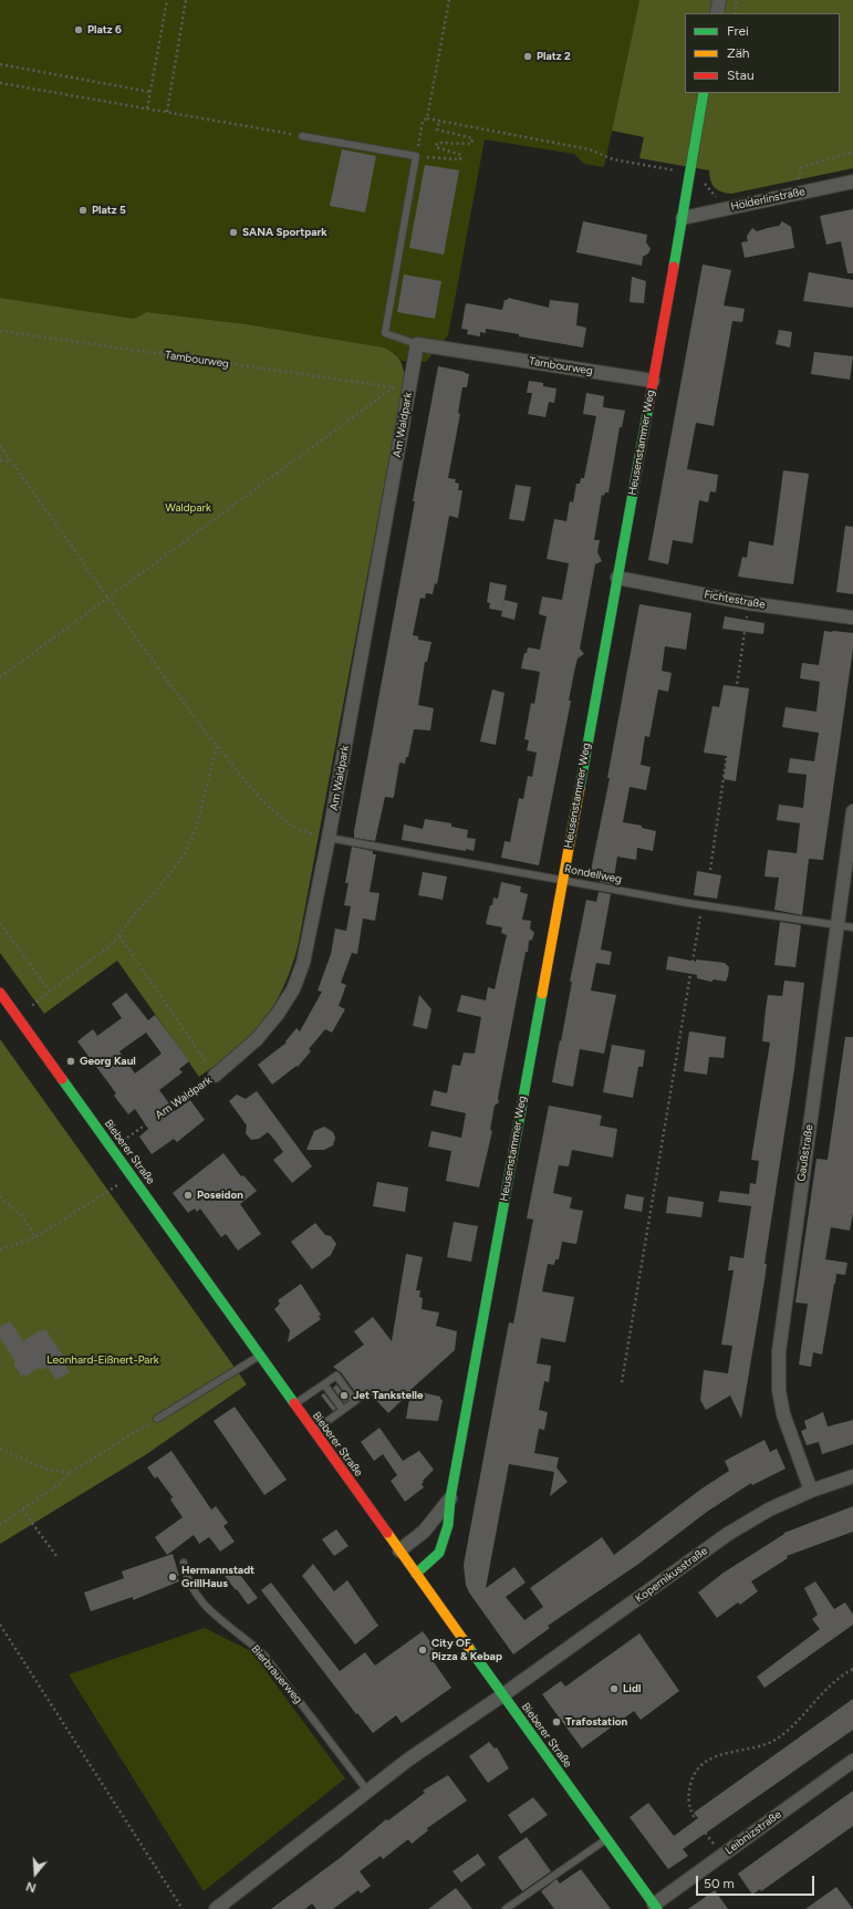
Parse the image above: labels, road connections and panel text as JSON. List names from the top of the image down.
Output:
{
  "streets": {
    "street": [
      "Hölderlinstraße",
      "Tambourweg",
      "Am Waldpark",
      "Heusenstammer Weg",
      "Fichtestraße",
      "Bieberer Straße",
      "Gaußstraße",
      "Kopernikusstraße",
      "Leibnizstraße"
    ],
    "lane": ["Rondellweg", "Bierbrauerweg"]
  },
  "crossings": [
    ["Hölderlinstraße", "Heusenstammer Weg"],
    ["Tambourweg", "Am Waldpark"],
    ["Tambourweg", "Heusenstammer Weg"],
    ["Am Waldpark", "Rondellweg"],
    ["Heusenstammer Weg", "Fichtestraße"],
    ["Heusenstammer Weg", "Rondellweg"],
    ["Heusenstammer Weg", "Bieberer Straße"],
    ["Rondellweg", "Gaußstraße"],
    ["Bieberer Straße", "Kopernikusstraße"],
    ["Bieberer Straße", "Leibnizstraße"],
    ["Gaußstraße", "Kopernikusstraße"]
  ],
  "parks": ["Waldpark", "Leonhard-Eißnert-Park"],
  "places": [
    "Platz 6",
    "Platz 2",
    "Platz 5",
    "SANA Sportpark",
    "Georg Kaul",
    "Poseidon",
    "Jet Tankstelle",
    "Hermannstadt GrillHaus",
    "City OF Pizza & Kebap",
    "Lidl",
    "Trafostation"
  ],
  "legend": ["Frei", "Zäh", "Stau"],
  "scale_bar": "50 m",
  "north": "bottom"
}
